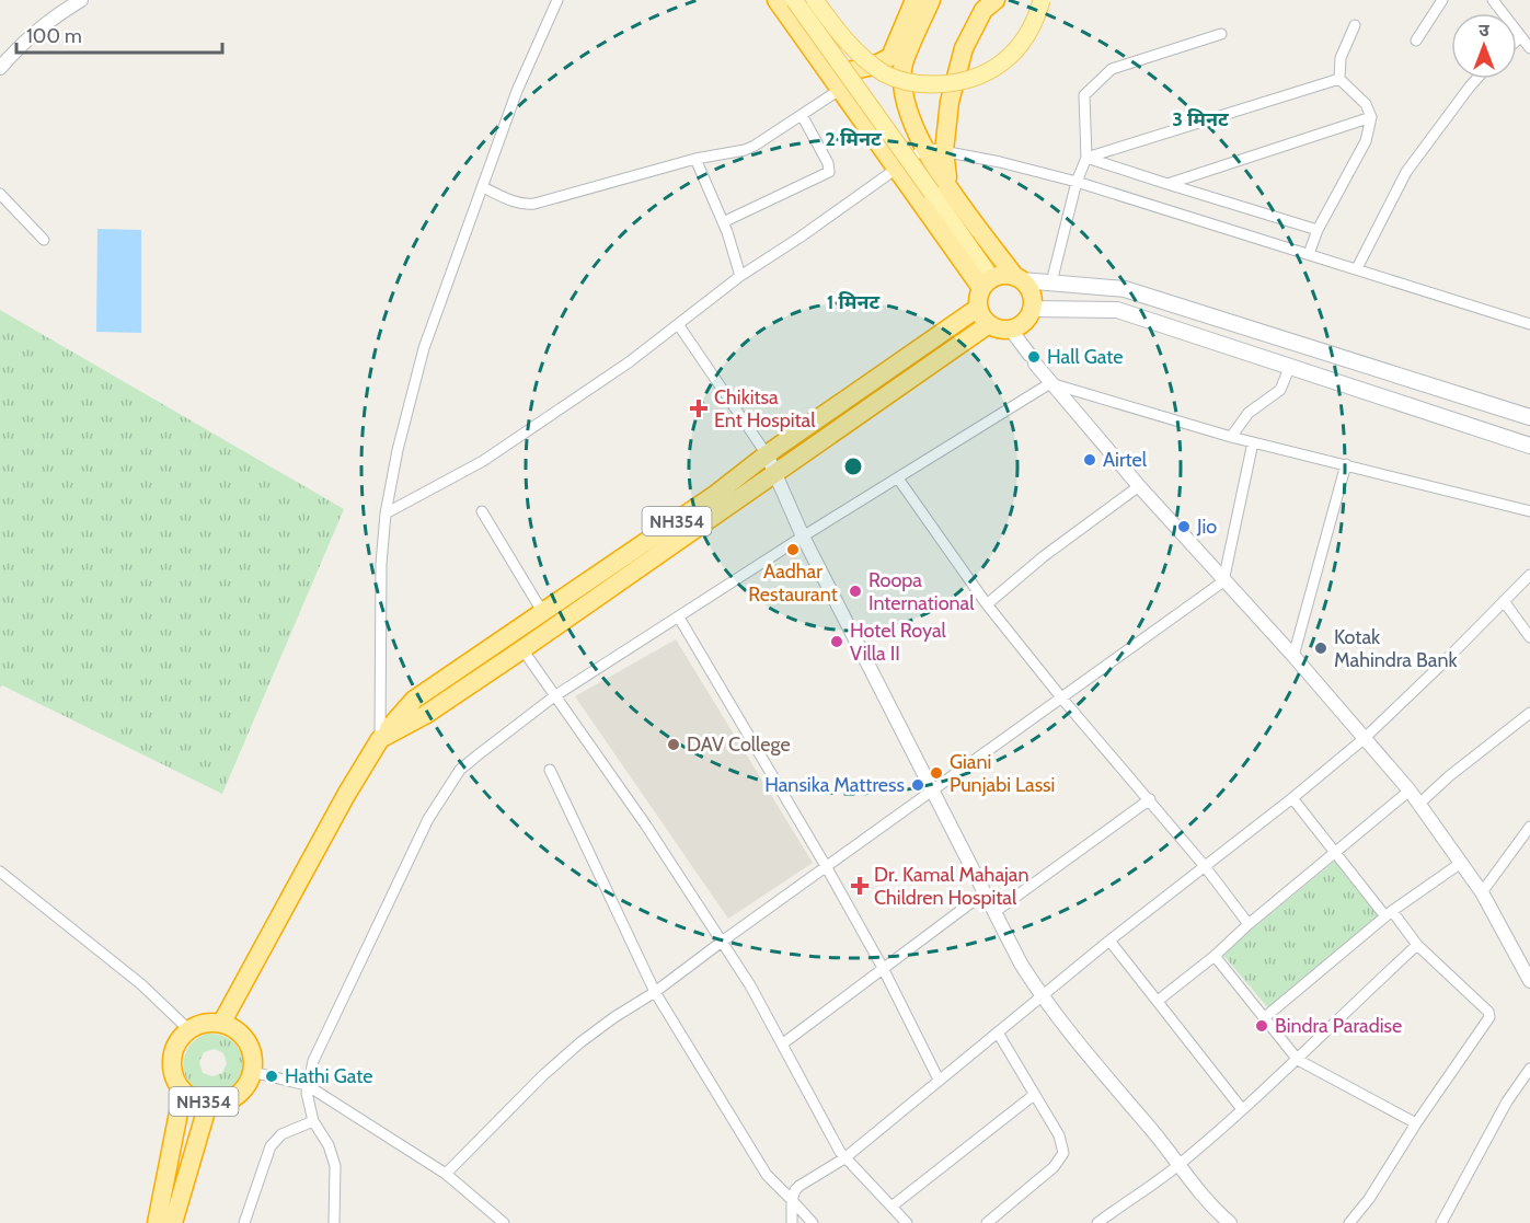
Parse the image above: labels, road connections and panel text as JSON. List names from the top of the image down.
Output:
{
  "streets": {
    "highway": ["NH354"]
  },
  "places": {
    "other": [
      "Hall Gate",
      "Airtel",
      "Jio",
      "Aadhar Restaurant",
      "Roopa International",
      "Hotel Royal Villa II",
      "Kotak Mahindra Bank",
      "DAV College",
      "Giani Punjabi Lassi",
      "Hansika Mattress",
      "Bindra Paradise",
      "Hathi Gate"
    ],
    "health": ["Chikitsa Ent Hospital", "Dr. Kamal Mahajan Children Hospital"]
  },
  "scale_bar": "100 m",
  "north": "top",
  "rings": ["3 मिनट", "2 मिनट", "1 मिनट"]
}
